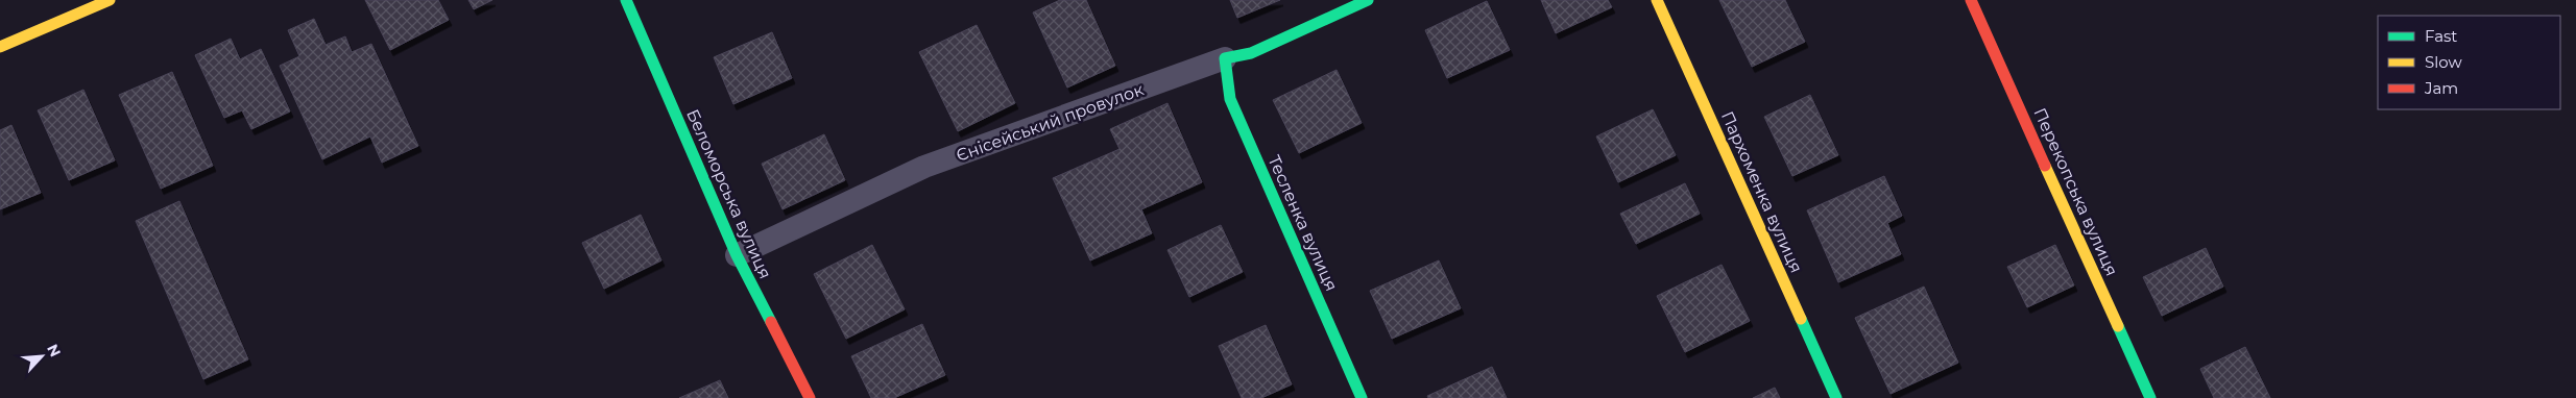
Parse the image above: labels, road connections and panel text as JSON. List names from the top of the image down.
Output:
{
  "streets": {
    "street": [
      "Єнісейський провулок",
      "Пархоменка вулиця",
      "Перекопська вулиця",
      "Беломорська вулиця",
      "Тесленка вулиця"
    ]
  },
  "crossings": [
    ["Єнісейський провулок", "Беломорська вулиця"],
    ["Єнісейський провулок", "Тесленка вулиця"]
  ],
  "legend": ["Fast", "Slow", "Jam"],
  "north": "top right"
}
